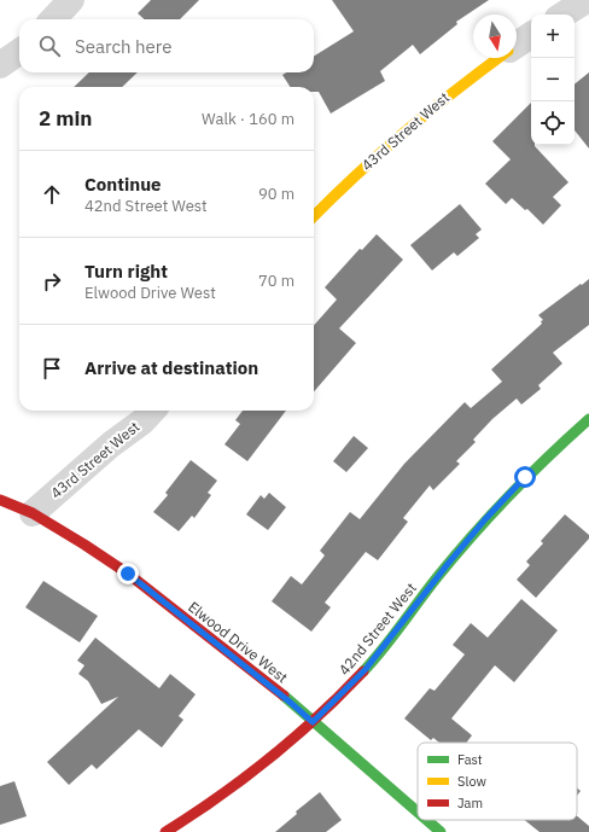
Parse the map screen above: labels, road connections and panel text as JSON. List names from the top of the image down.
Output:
{
  "streets": {
    "street": ["43rd Street West", "42nd Street West", "Elwood Drive West"]
  },
  "crossings": [
    ["43rd Street West", "Elwood Drive West"],
    ["42nd Street West", "Elwood Drive West"]
  ],
  "legend": ["Fast", "Slow", "Jam"],
  "north": "bottom",
  "page": {
    "map_buttons": ["+", "−"],
    "search": "Search here",
    "heading": ["2 min", "Walk · 160 m"],
    "list": [
      ["Continue", "42nd Street West", "90 m"],
      ["Turn right", "Elwood Drive West", "70 m"],
      "Arrive at destination"
    ]
  }
}
